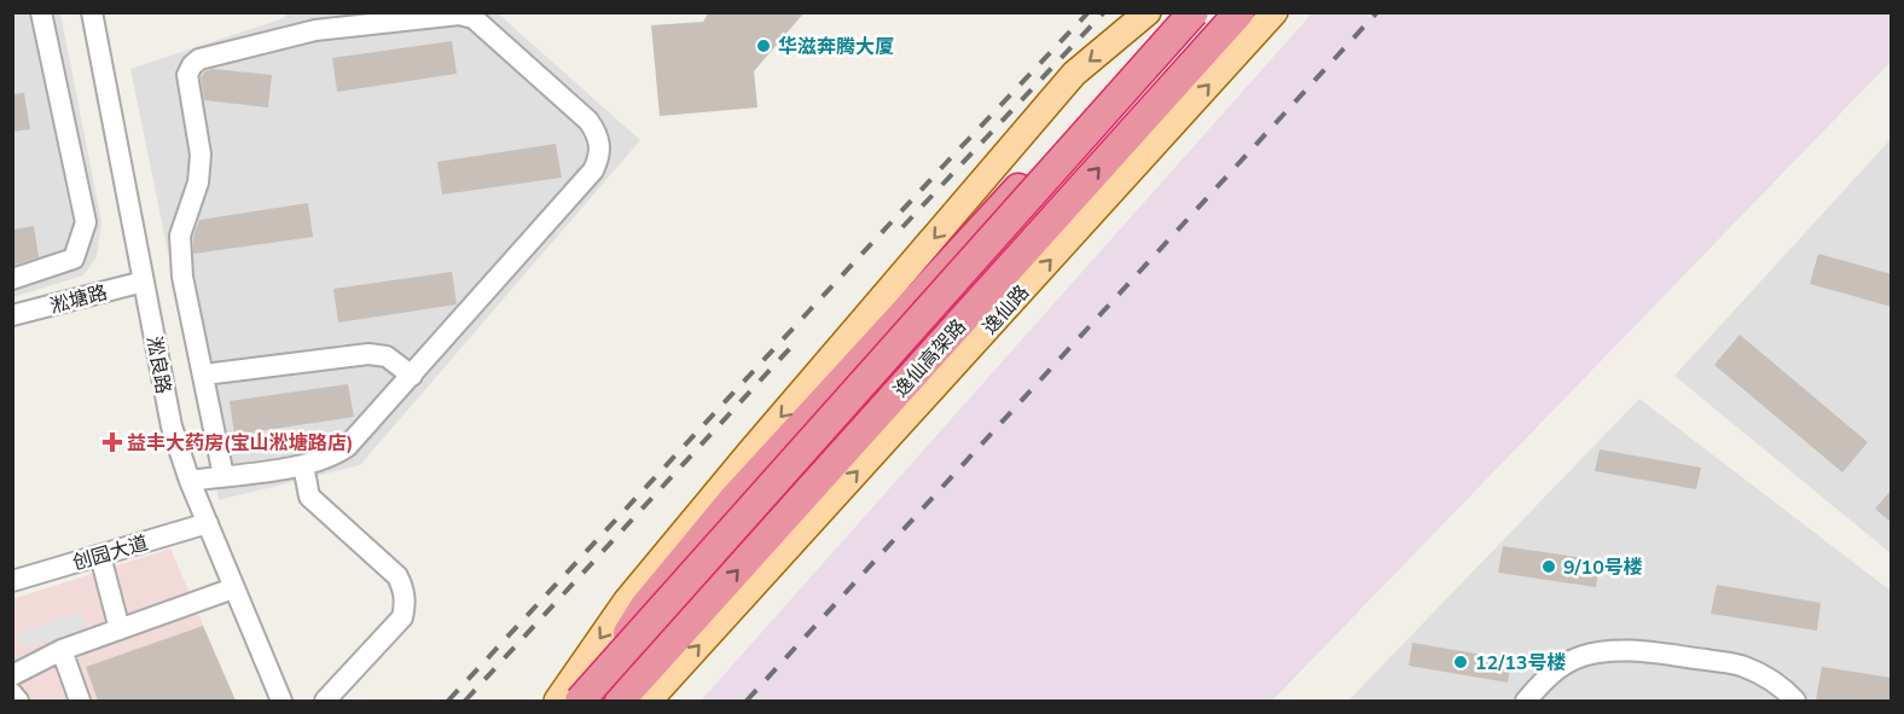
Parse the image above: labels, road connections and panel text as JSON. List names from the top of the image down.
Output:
{
  "streets": {
    "highway": ["逸仙高架路"],
    "main road": ["逸仙路"],
    "street": ["淞塘路", "淞良路", "创园大道"]
  },
  "crossings": [
    ["淞塘路", "淞良路"],
    ["淞良路", "创园大道"]
  ],
  "places": {
    "other": ["华滋奔腾大厦", "9/10号楼", "12/13号楼"],
    "health": ["益丰大药房(宝山淞塘路店)"]
  }
}
